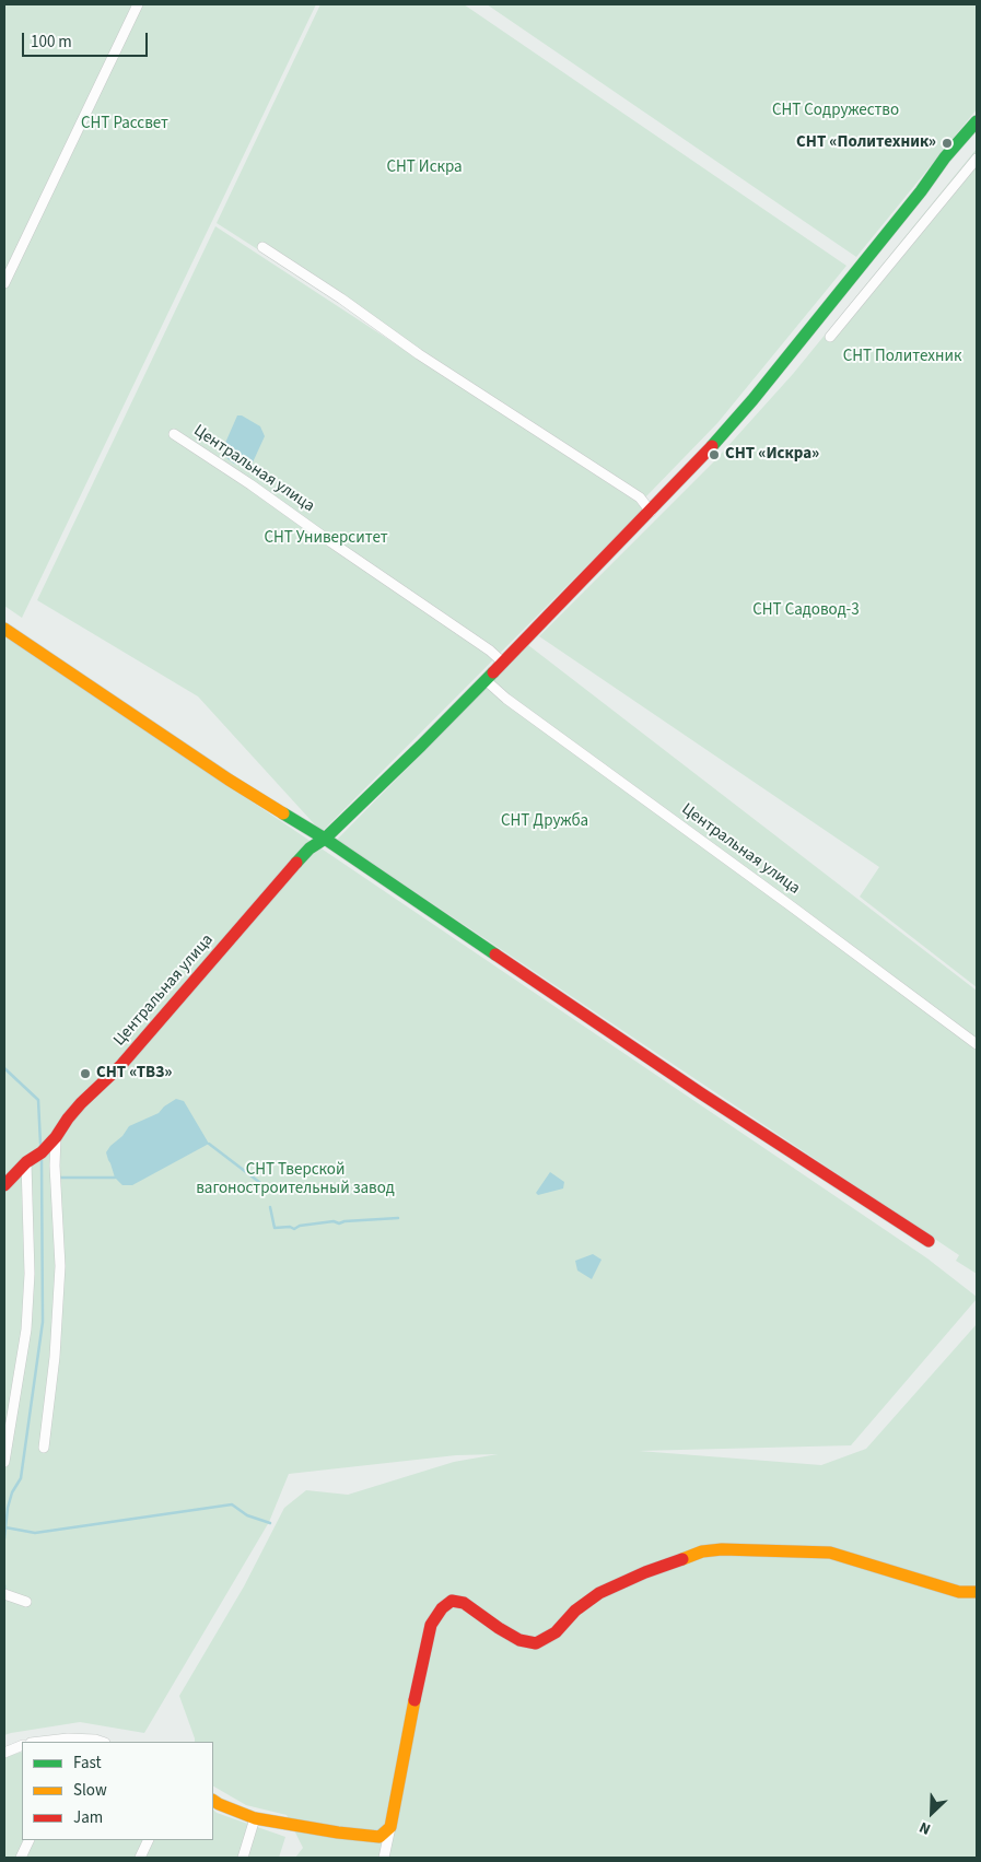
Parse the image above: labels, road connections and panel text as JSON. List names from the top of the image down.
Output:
{
  "streets": {
    "street": ["Центральная улица"]
  },
  "parks": [
    "СНТ Содружество",
    "СНТ Рассвет",
    "СНТ Искра",
    "СНТ Политехник",
    "СНТ Университет",
    "СНТ Садовод-3",
    "СНТ Дружба",
    "СНТ Тверской вагоностроительный завод"
  ],
  "places": ["СНТ «Политехник»", "СНТ «Искра»", "СНТ «ТВЗ»"],
  "legend": ["Fast", "Slow", "Jam"],
  "scale_bar": "100 m",
  "north": "bottom left"
}
